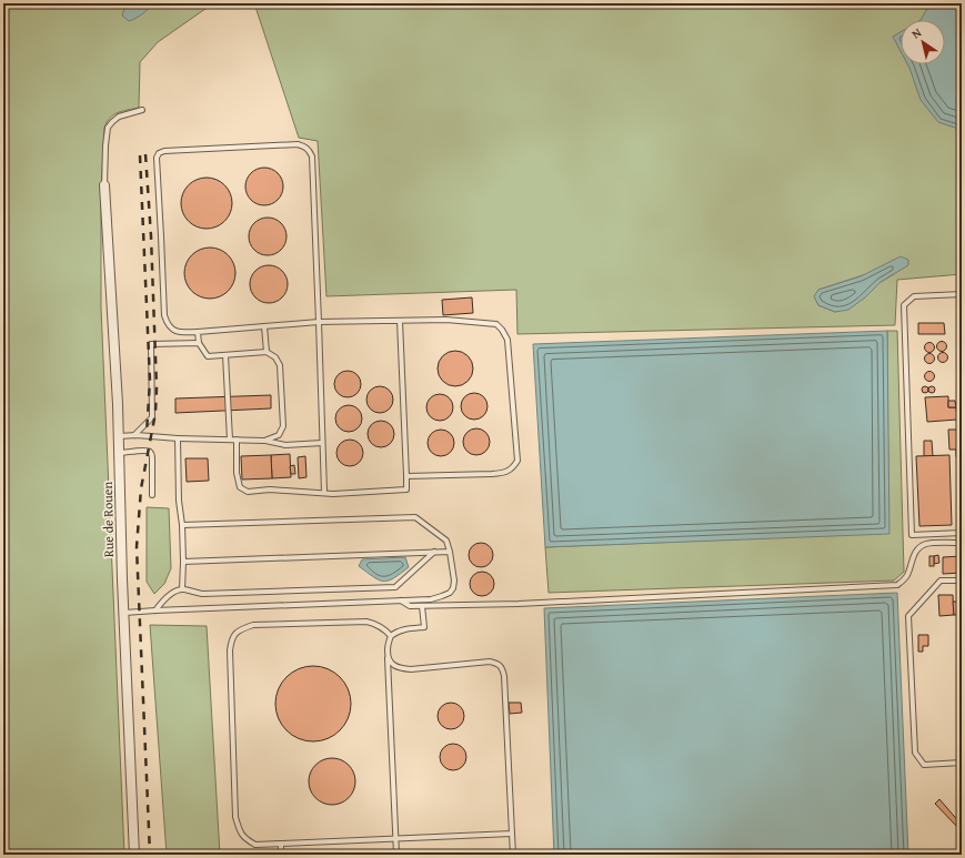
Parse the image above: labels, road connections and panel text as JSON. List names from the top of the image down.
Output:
{
  "streets": {
    "street": ["Rue de Rouen"]
  },
  "north": "top left"
}
